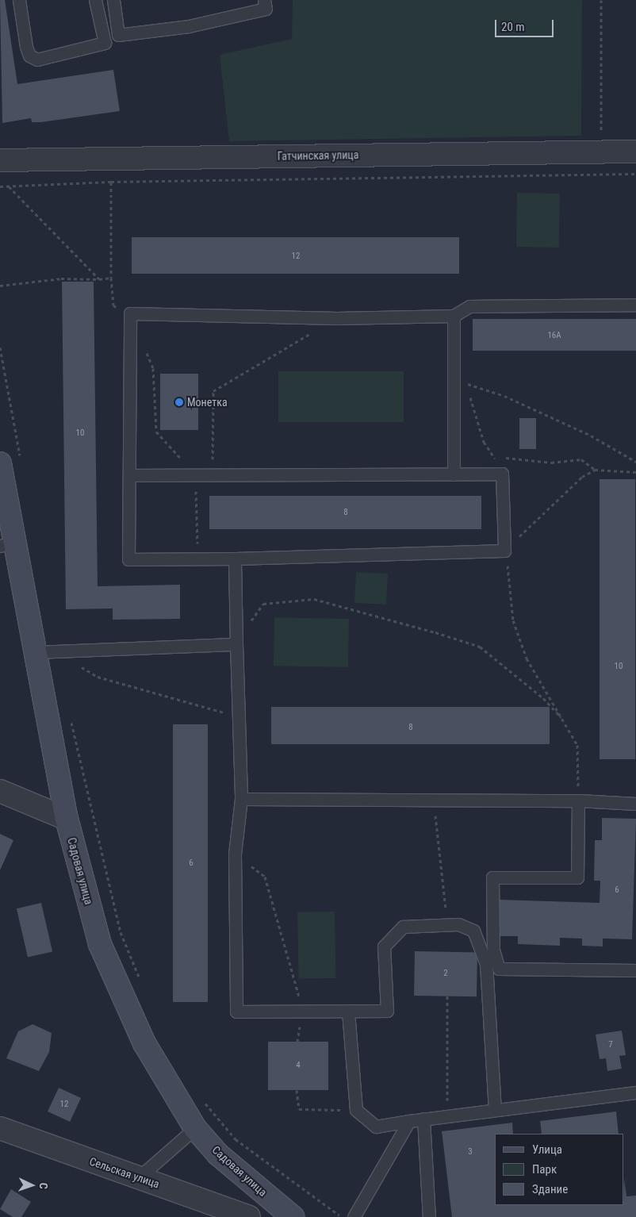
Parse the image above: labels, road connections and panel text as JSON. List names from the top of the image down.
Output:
{
  "streets": {
    "main road": ["Садовая улица"],
    "street": ["Гатчинская улица", "Сельская улица"]
  },
  "places": ["Монетка"],
  "house_numbers": [
    "12",
    "16А",
    "10",
    "8",
    "10",
    "8",
    "6",
    "6",
    "2",
    "7",
    "4",
    "12",
    "3"
  ],
  "legend": ["Улица", "Парк", "Здание"],
  "scale_bar": "20 m",
  "north": "right"
}
